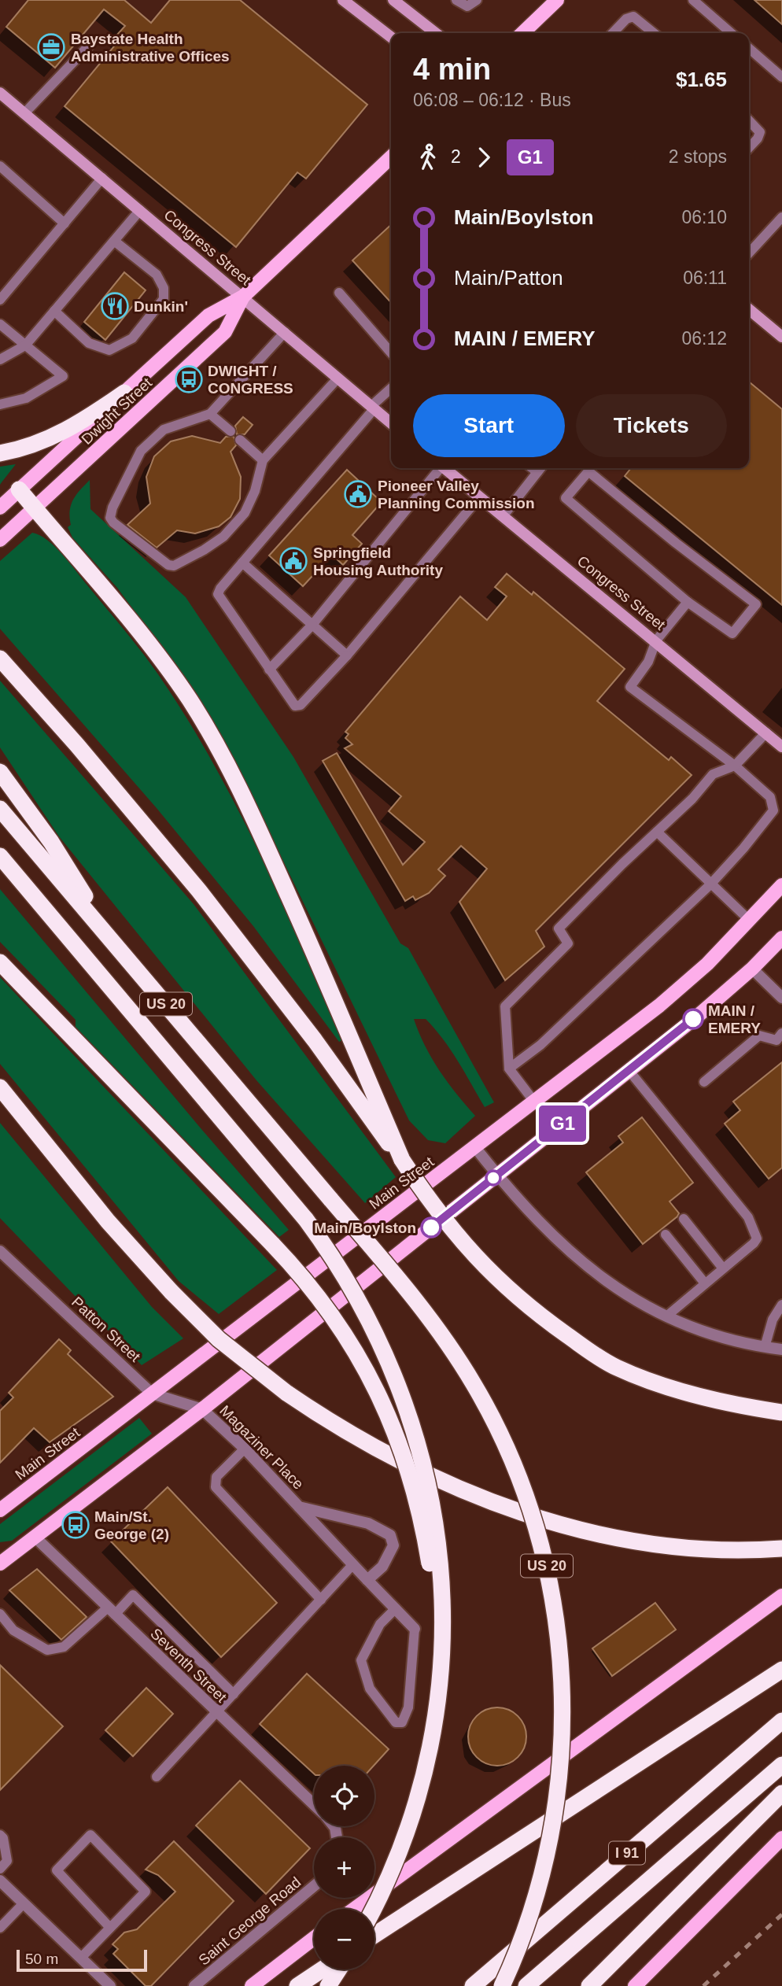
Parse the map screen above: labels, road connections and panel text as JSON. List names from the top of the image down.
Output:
{
  "streets": {
    "highway": ["US 20", "I 91"],
    "main road": ["Congress Street", "Dwight Street", "Main Street"],
    "street": [
      "Patton Street",
      "Magaziner Place",
      "Seventh Street",
      "Saint George Road"
    ]
  },
  "crossings": [
    ["Congress Street", "Dwight Street"],
    ["Main Street", "Patton Street"],
    ["Patton Street", "Magaziner Place"]
  ],
  "places": {
    "office": ["Baystate Health Administrative Offices"],
    "restaurant": ["Dunkin'"],
    "bus stop": ["DWIGHT / CONGRESS", "Main/St. George (2)"],
    "public building": ["Pioneer Valley Planning Commission", "Springfield Housing Authority"],
    "other": ["MAIN / EMERY", "Main/Boylston"]
  },
  "lines": ["bus line G1"],
  "scale_bar": "50 m",
  "page": {
    "on_map": "G1",
    "heading": ["4 min", "06:08 – 06:12 · Bus", "$1.65"],
    "legs": ["2", "G1", "2 stops"],
    "list": [
      {
        "name": "Main/Boylston",
        "value": "06:10"
      },
      {
        "name": "Main/Patton",
        "value": "06:11"
      },
      {
        "name": "MAIN / EMERY",
        "value": "06:12"
      }
    ],
    "buttons": ["Start", "Tickets"],
    "map_buttons": ["+", "−"],
    "scale": "50 m"
  }
}
